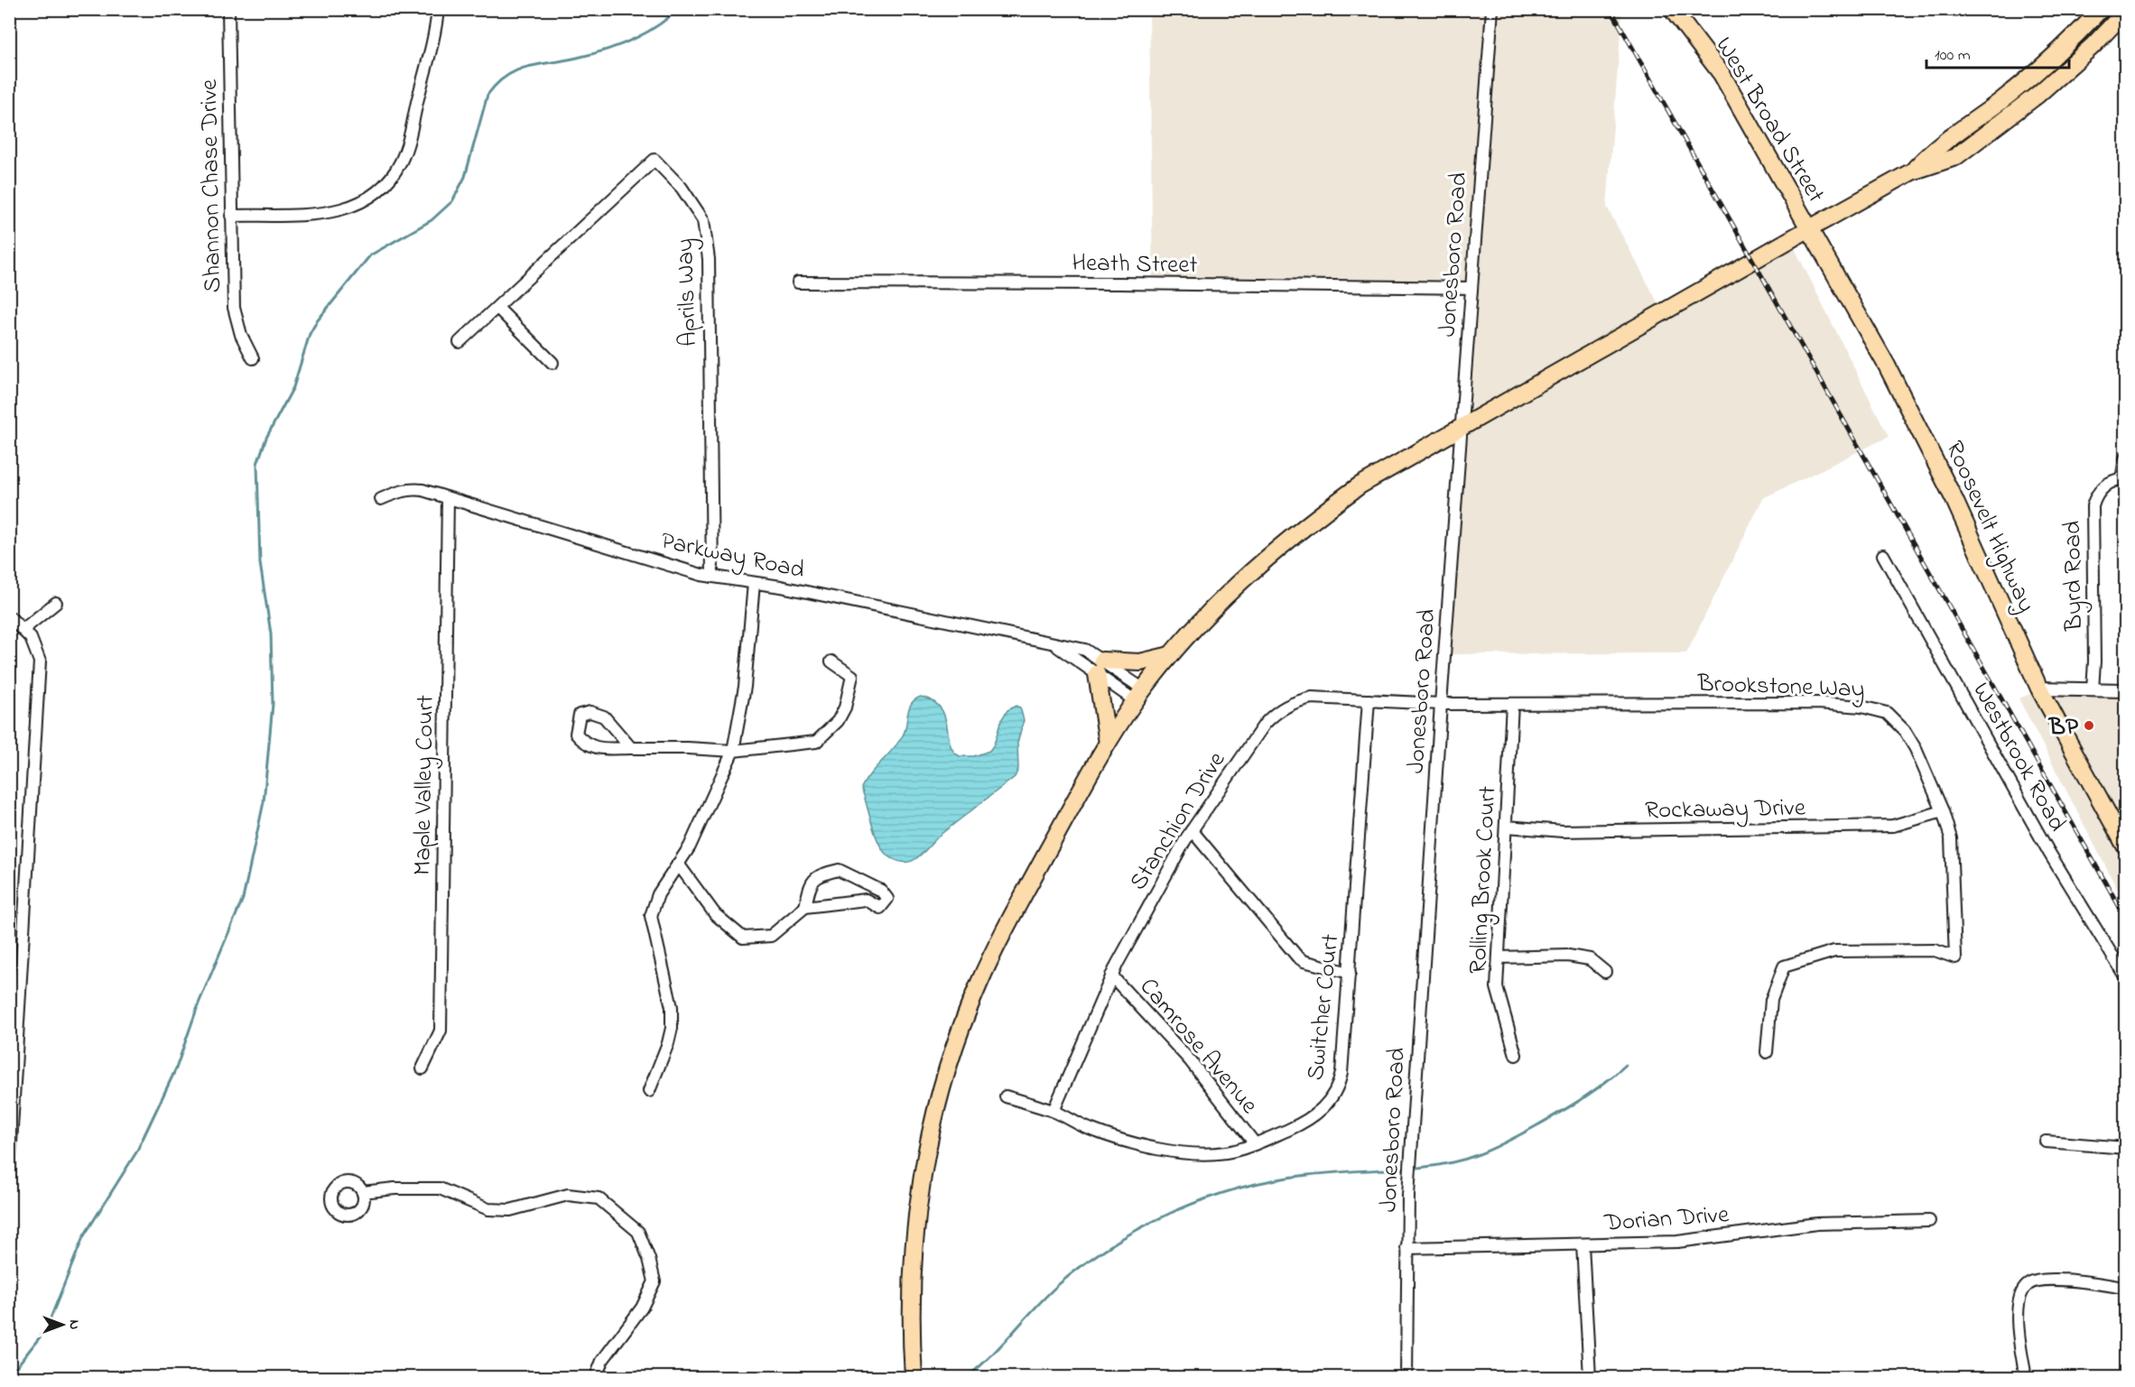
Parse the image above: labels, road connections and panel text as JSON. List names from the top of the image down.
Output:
{
  "streets": {
    "main road": ["West Broad Street", "Roosevelt Highway"],
    "street": [
      "Shannon Chase Drive",
      "Jonesboro Road",
      "Heath Street",
      "Aprils Way",
      "Parkway Road",
      "Byrd Road",
      "Brookstone Way",
      "Westbrook Road",
      "Maple Valley Court",
      "Rockaway Drive",
      "Stanchion Drive",
      "Rolling Brook Court",
      "Switcher Court",
      "Camrose Avenue",
      "Dorian Drive"
    ]
  },
  "crossings": [
    ["West Broad Street", "Roosevelt Highway"],
    ["Jonesboro Road", "Heath Street"],
    ["Jonesboro Road", "Brookstone Way"],
    ["Jonesboro Road", "Stanchion Drive"],
    ["Jonesboro Road", "Dorian Drive"],
    ["Aprils Way", "Parkway Road"],
    ["Parkway Road", "Maple Valley Court"],
    ["Brookstone Way", "Rockaway Drive"],
    ["Brookstone Way", "Stanchion Drive"],
    ["Brookstone Way", "Rolling Brook Court"],
    ["Rockaway Drive", "Rolling Brook Court"],
    ["Stanchion Drive", "Switcher Court"],
    ["Stanchion Drive", "Camrose Avenue"],
    ["Switcher Court", "Camrose Avenue"]
  ],
  "places": ["BP"],
  "scale_bar": "100 m",
  "north": "right"
}
